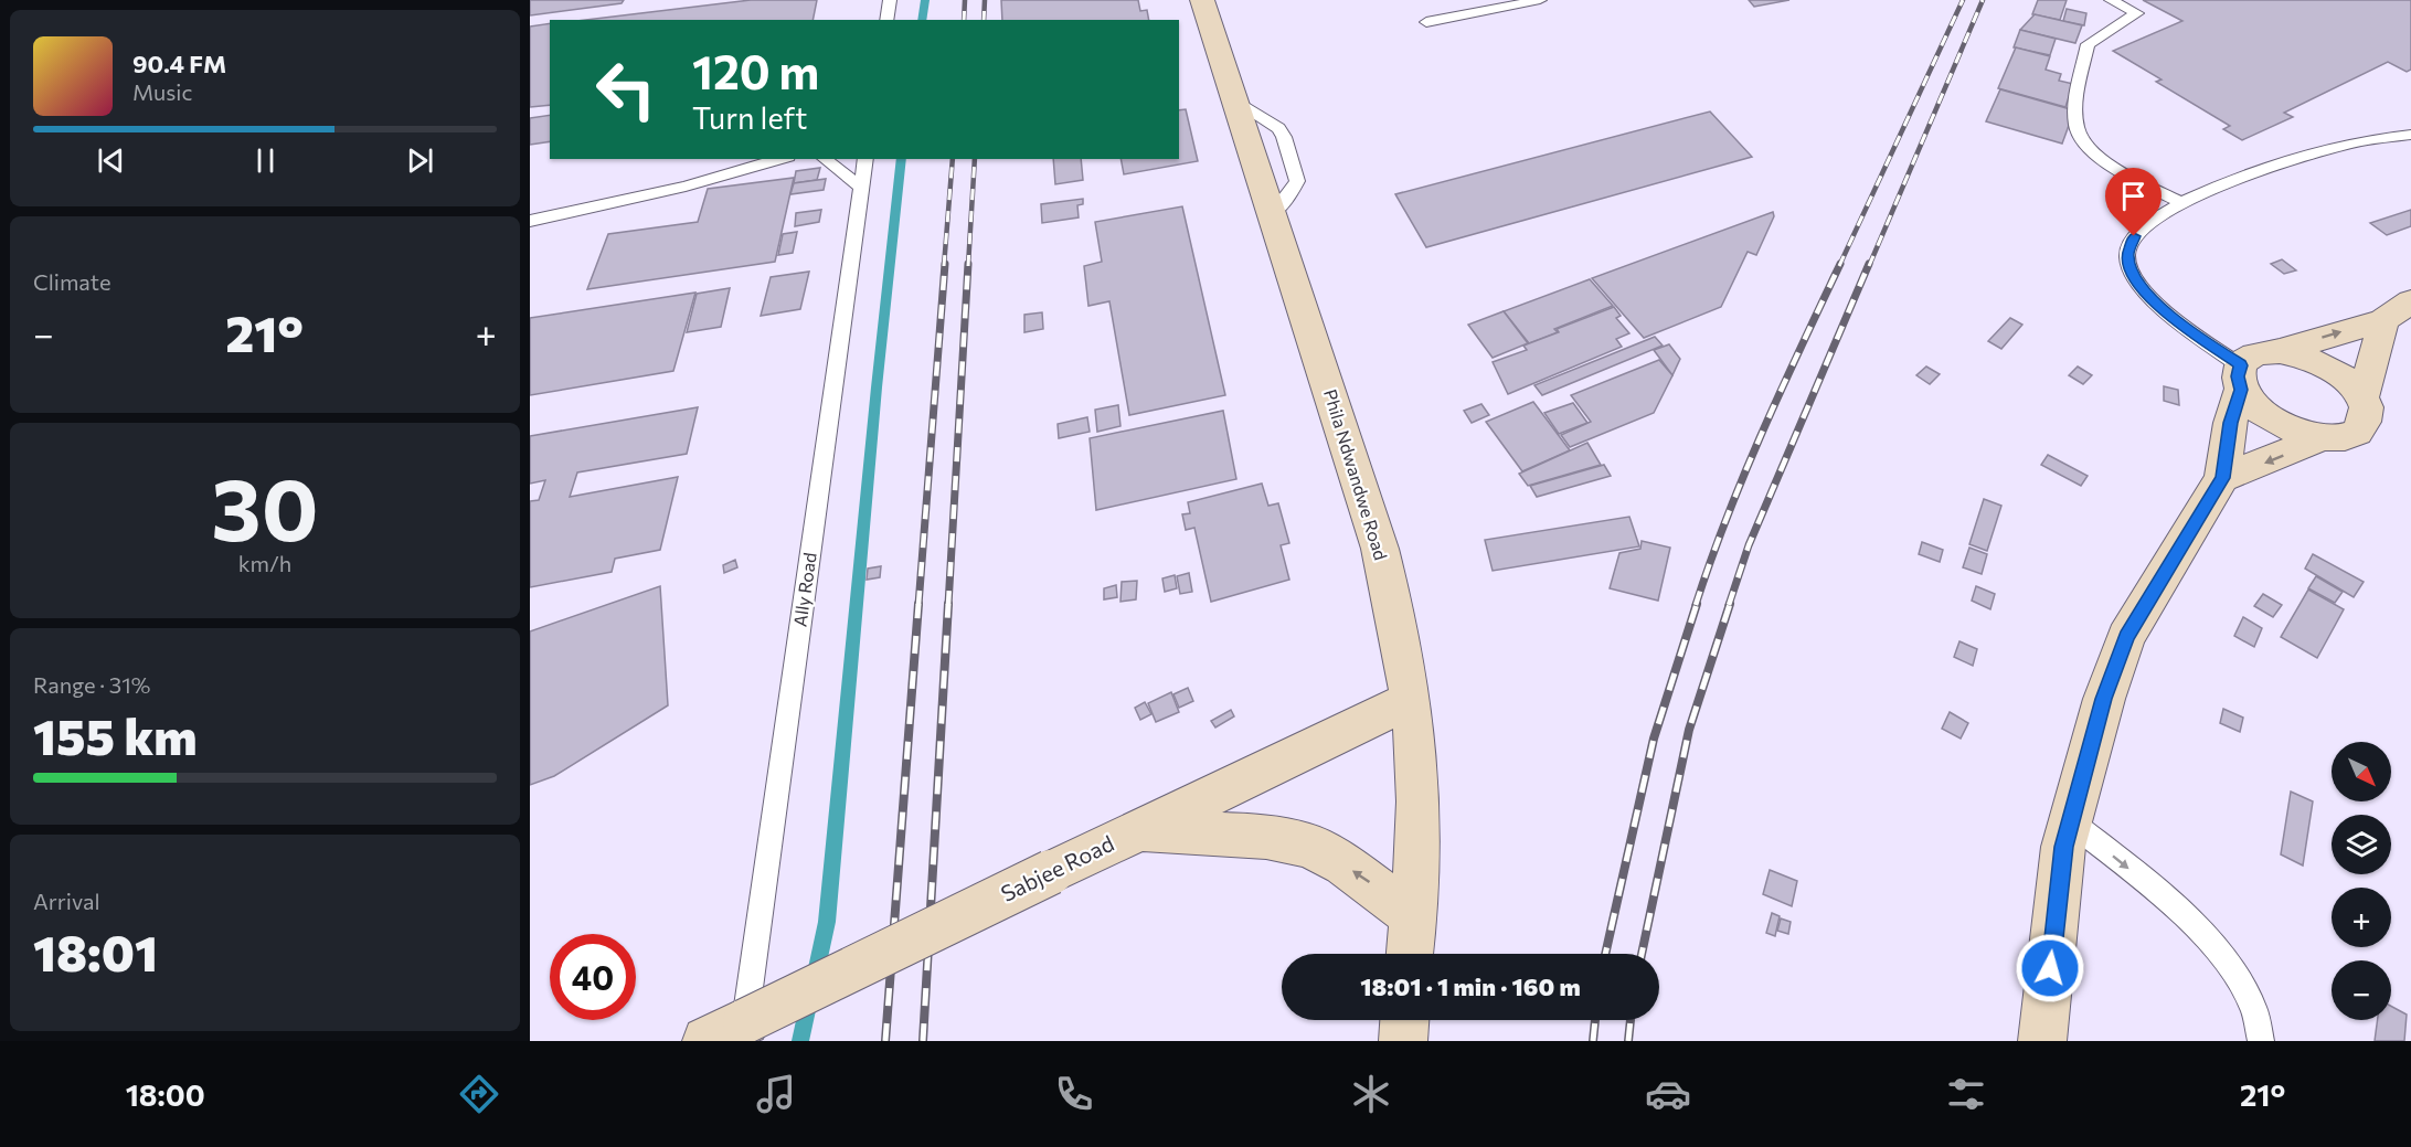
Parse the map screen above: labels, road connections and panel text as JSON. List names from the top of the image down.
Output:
{
  "streets": {
    "street": ["Phila Ndwandwe Road", "Sabjee Road"],
    "lane": ["Ally Road"]
  },
  "crossings": [
    ["Phila Ndwandwe Road", "Sabjee Road"],
    ["Ally Road", "Sabjee Road"]
  ],
  "north": "bottom right",
  "page": {
    "turn": ["120 m", "Turn left"],
    "song": ["90.4 FM", "Music"],
    "tile": [
      "Climate",
      ["30", "km/h"],
      ["Range · 31%", "155 km"],
      ["Arrival", "18:01"]
    ],
    "heat": ["−", "21°", "+"],
    "map_buttons": ["+", "−"],
    "limit": "40",
    "trip": "18:01 · 1 min · 160 m",
    "tabs": ["18:00", "21°"]
  }
}
